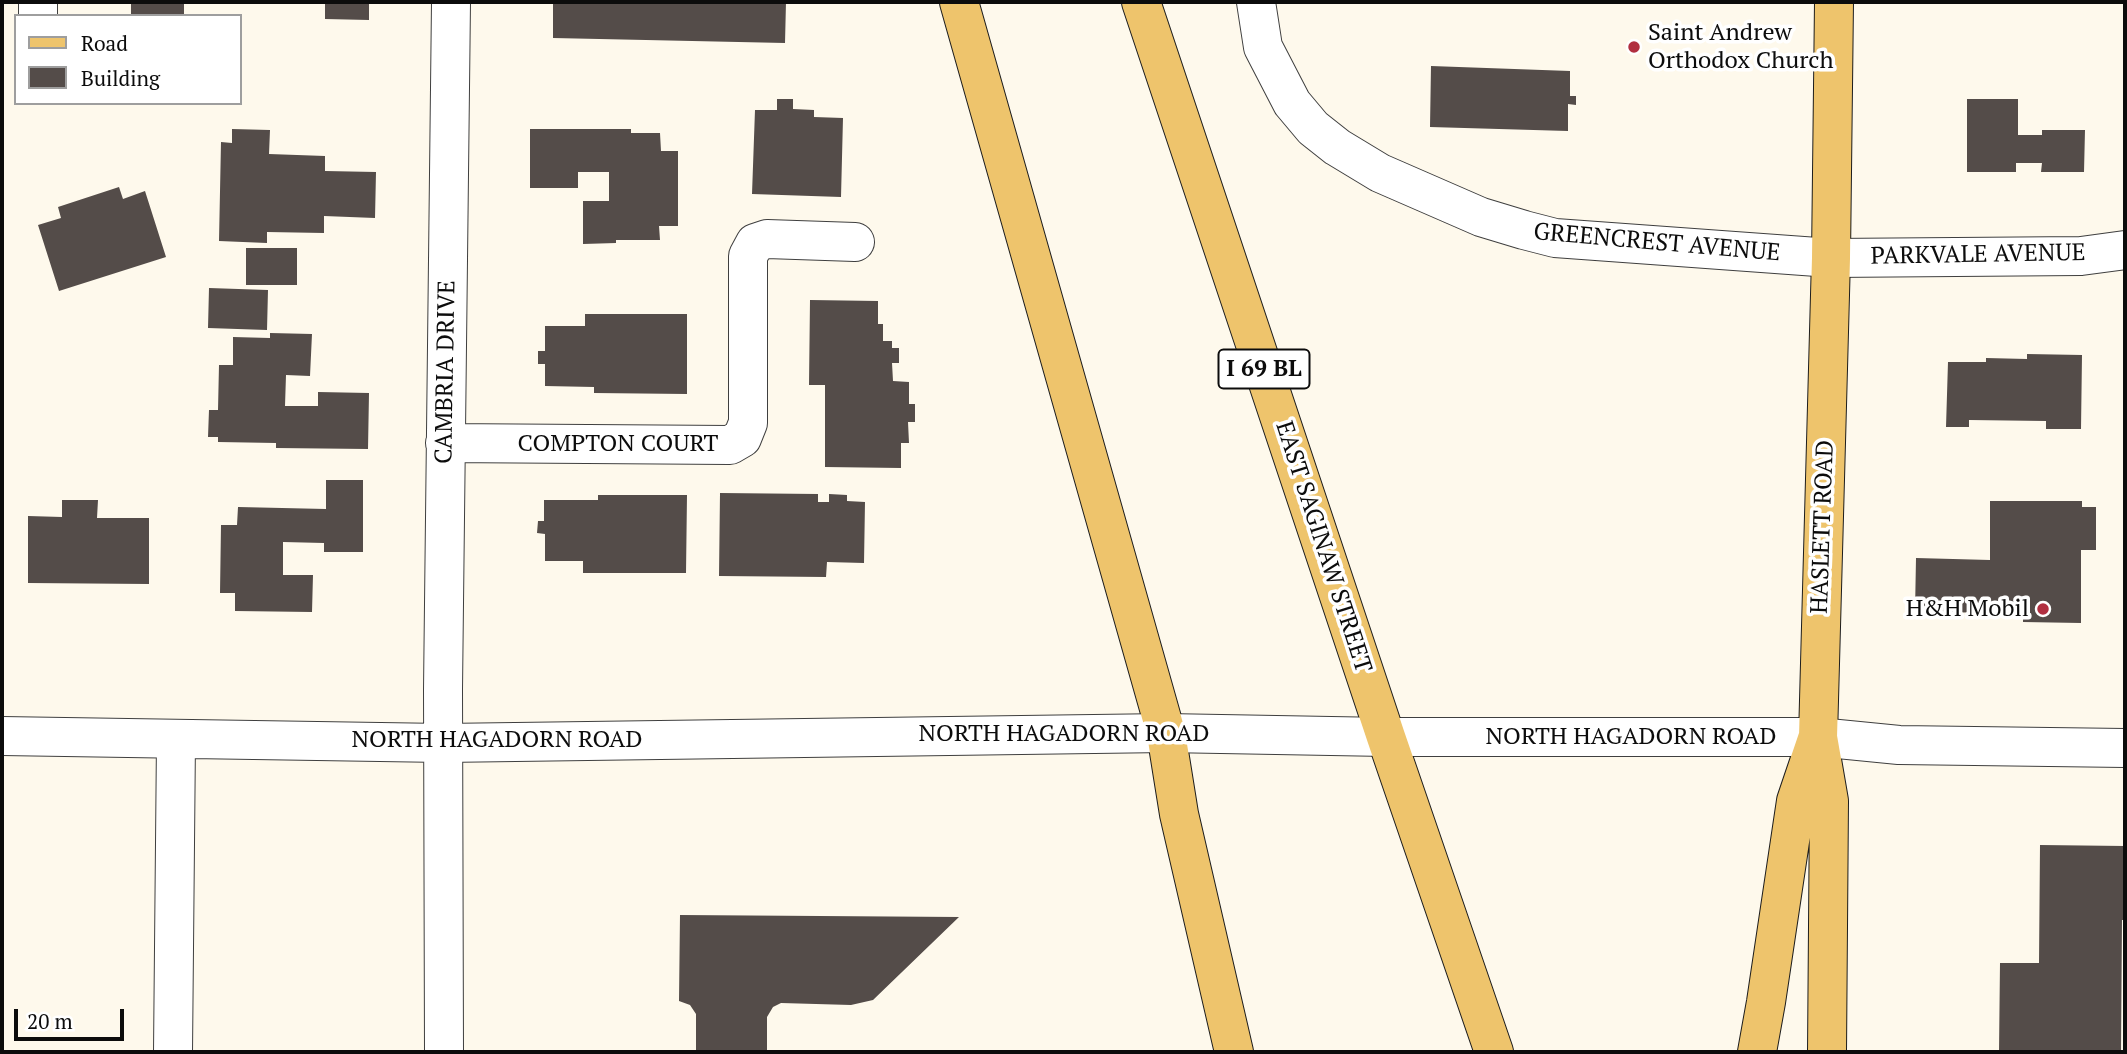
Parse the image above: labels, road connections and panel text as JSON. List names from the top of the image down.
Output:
{
  "streets": {
    "main road": ["I 69 BL", "HASLETT ROAD", "EAST SAGINAW STREET"],
    "street": [
      "GREENCREST AVENUE",
      "PARKVALE AVENUE",
      "CAMBRIA DRIVE",
      "COMPTON COURT",
      "NORTH HAGADORN ROAD"
    ]
  },
  "crossings": [
    ["GREENCREST AVENUE", "PARKVALE AVENUE"],
    ["GREENCREST AVENUE", "HASLETT ROAD"],
    ["PARKVALE AVENUE", "HASLETT ROAD"],
    ["CAMBRIA DRIVE", "COMPTON COURT"],
    ["CAMBRIA DRIVE", "NORTH HAGADORN ROAD"],
    ["HASLETT ROAD", "NORTH HAGADORN ROAD"],
    ["EAST SAGINAW STREET", "NORTH HAGADORN ROAD"]
  ],
  "places": ["Saint Andrew Orthodox Church", "H&H Mobil"],
  "legend": ["Road", "Building"],
  "scale_bar": "20 m"
}
